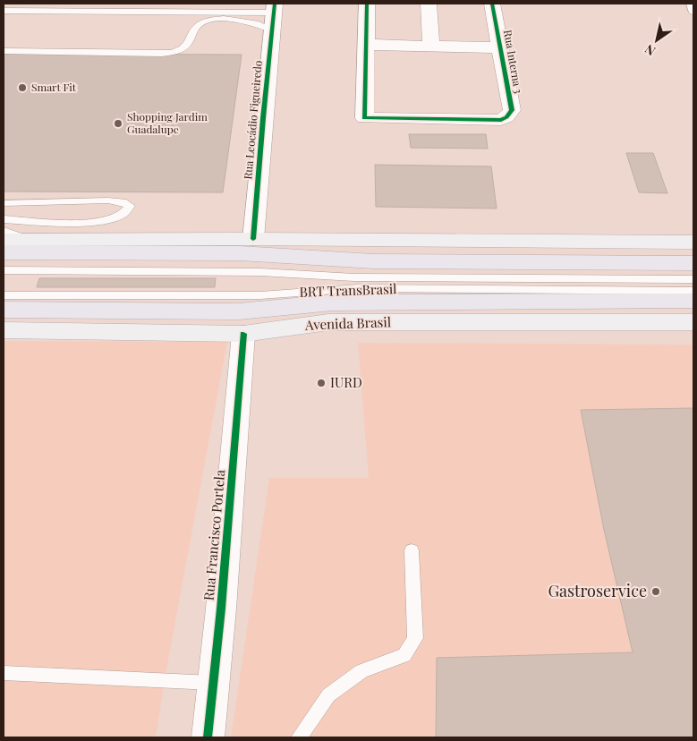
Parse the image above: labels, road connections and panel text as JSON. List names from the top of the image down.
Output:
{
  "streets": {
    "highway": ["Avenida Brasil"],
    "street": ["Rua Interna 3", "Rua Leocádio Figueiredo", "Rua Francisco Portela"],
    "lane": ["BRT TransBrasil"]
  },
  "crossings": [
    ["Avenida Brasil", "Rua Francisco Portela"]
  ],
  "places": [
    "Smart Fit",
    "Shopping Jardim Guadalupe",
    "IURD",
    "Gastroservice"
  ],
  "north": "bottom left"
}
